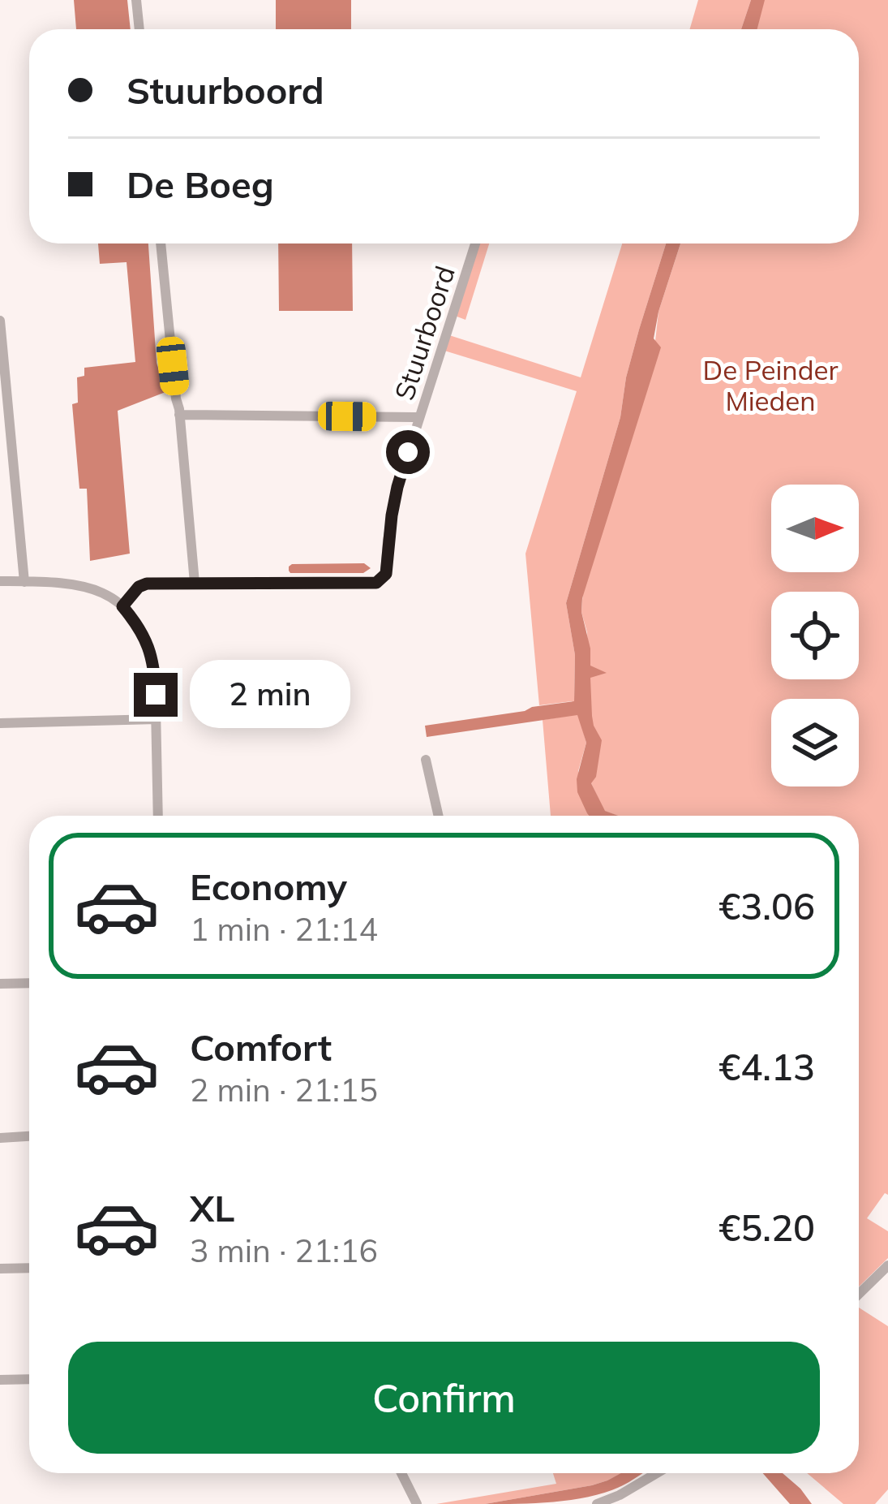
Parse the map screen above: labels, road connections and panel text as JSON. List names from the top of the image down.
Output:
{
  "streets": {
    "street": ["Stuurboord"]
  },
  "parks": ["De Peinder Mieden"],
  "north": "right",
  "page": {
    "banner": ["Stuurboord", "De Boeg"],
    "bubble": "2 min",
    "list": [
      {
        "name": "Economy",
        "note": "1 min · 21:14",
        "value": "€3.06"
      },
      {
        "name": "Comfort",
        "note": "2 min · 21:15",
        "value": "€4.13"
      },
      {
        "name": "XL",
        "note": "3 min · 21:16",
        "value": "€5.20"
      }
    ],
    "buttons": "Confirm"
  }
}
